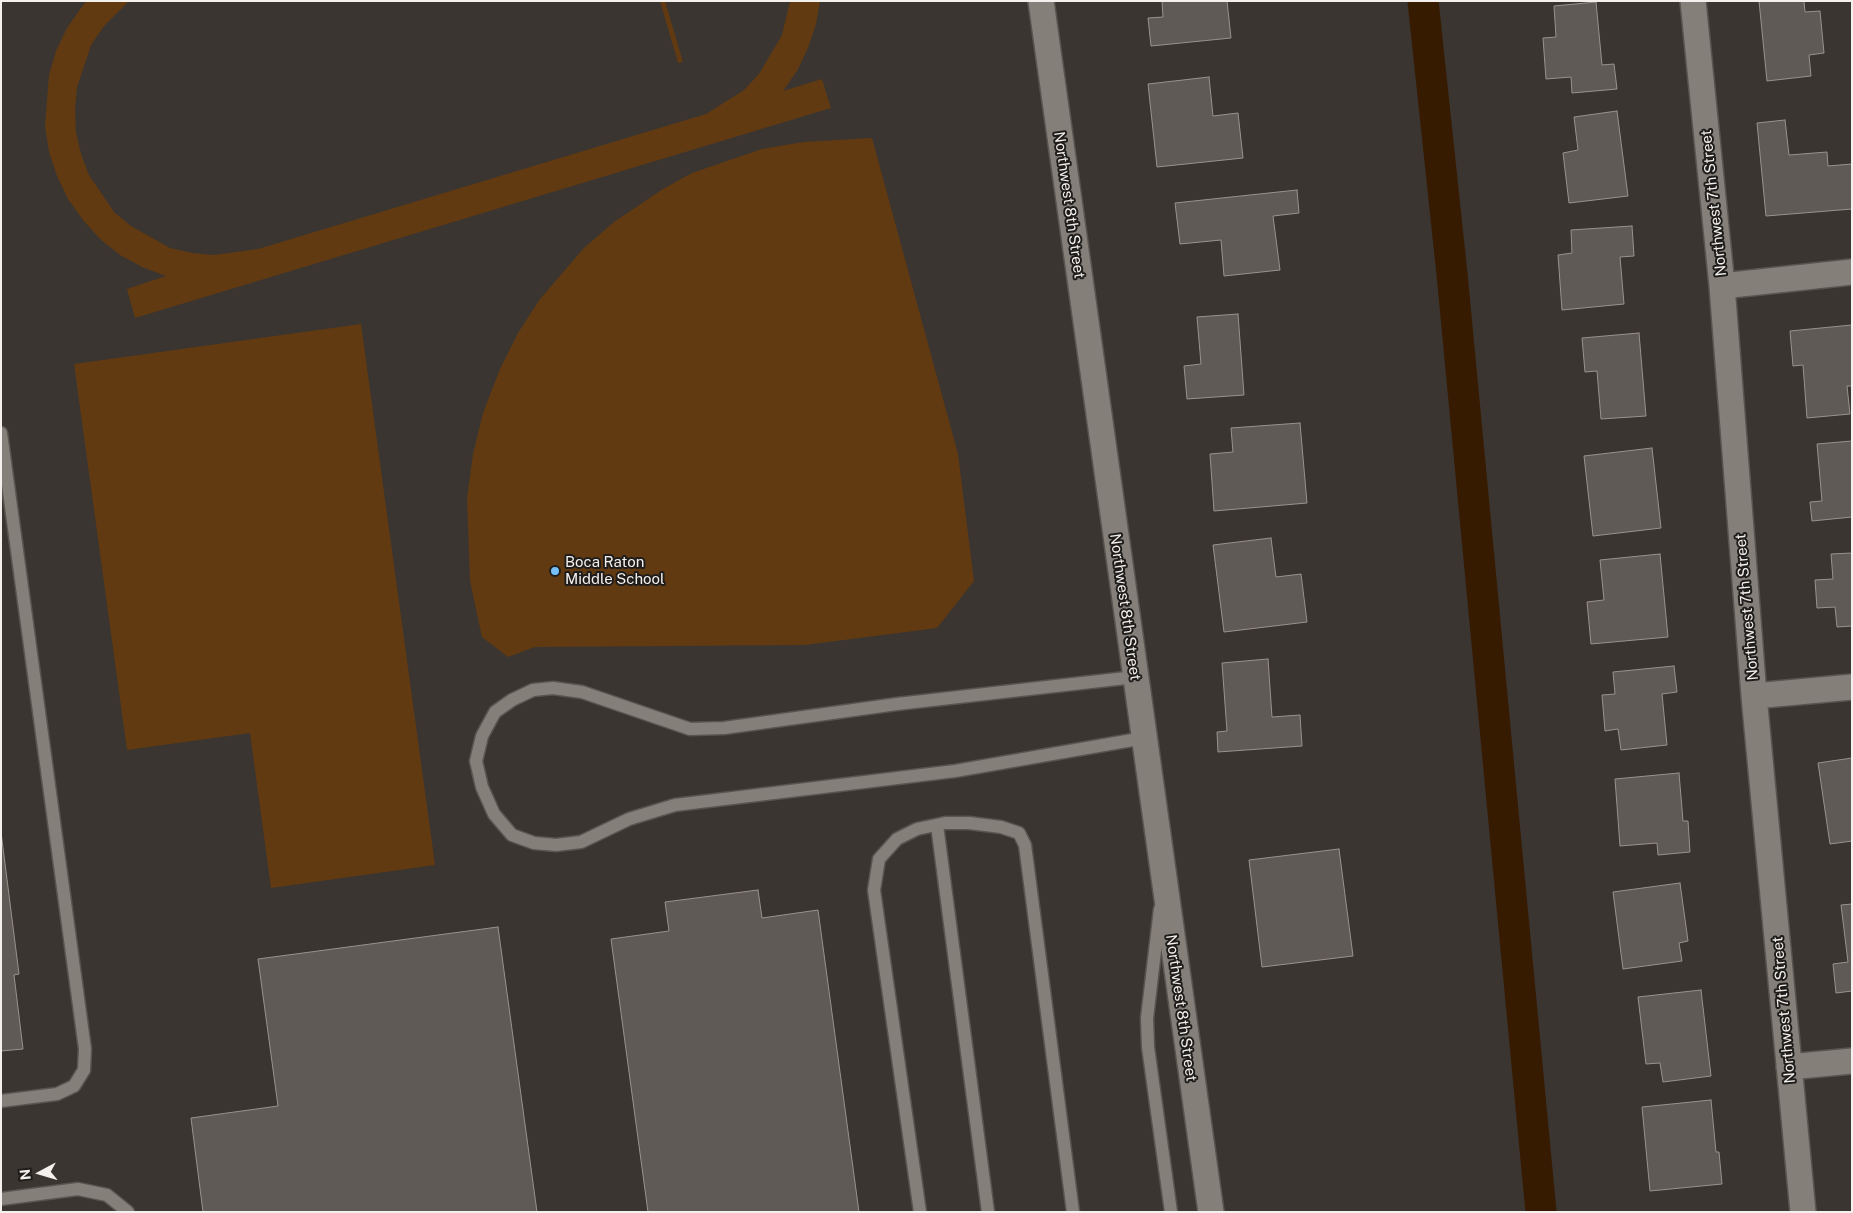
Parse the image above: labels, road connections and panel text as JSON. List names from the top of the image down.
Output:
{
  "streets": {
    "street": ["Northwest 7th Street", "Northwest 8th Street"]
  },
  "places": ["Boca Raton Middle School"],
  "north": "left"
}
